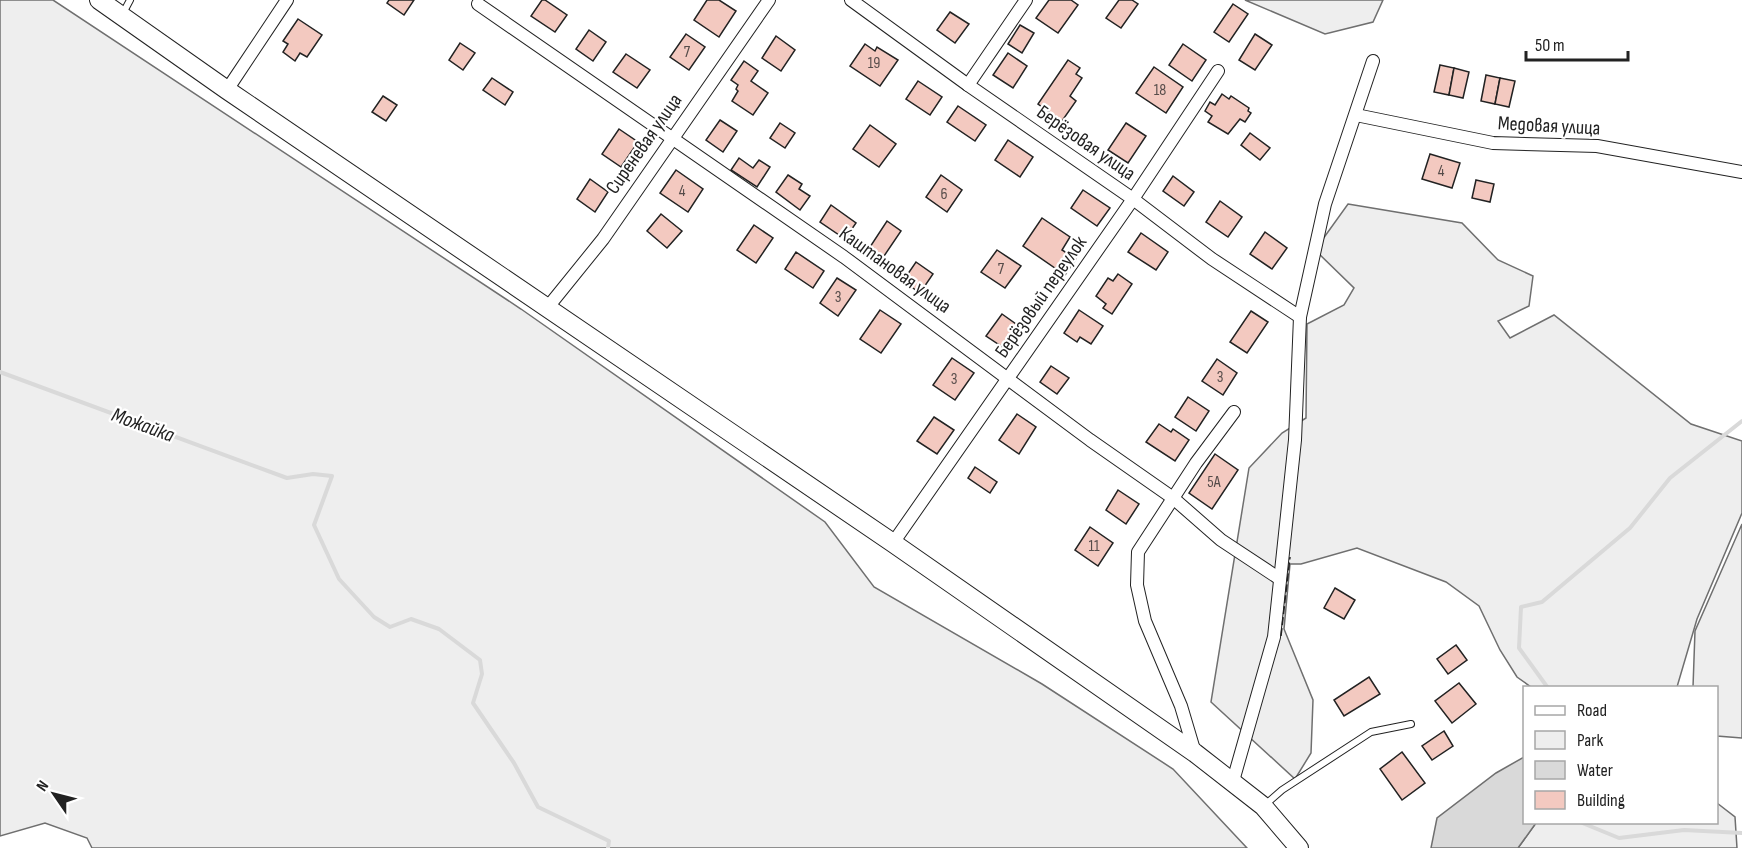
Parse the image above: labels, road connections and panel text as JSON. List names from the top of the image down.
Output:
{
  "streets": {
    "street": [
      "Медовая улица",
      "Берёзовая улица",
      "Сиреневая улица",
      "Каштановая улица",
      "Берёзовый переулок"
    ]
  },
  "crossings": [
    ["Берёзовая улица", "Берёзовый переулок"],
    ["Сиреневая улица", "Каштановая улица"],
    ["Каштановая улица", "Берёзовый переулок"]
  ],
  "water": ["Можайка"],
  "house_numbers": [
    "7",
    "19",
    "18",
    "4",
    "4",
    "6",
    "7",
    "3",
    "3",
    "3",
    "5А",
    "11"
  ],
  "legend": [
    "Road",
    "Park",
    "Water",
    "Building"
  ],
  "scale_bar": "50 m",
  "north": "top left"
}
